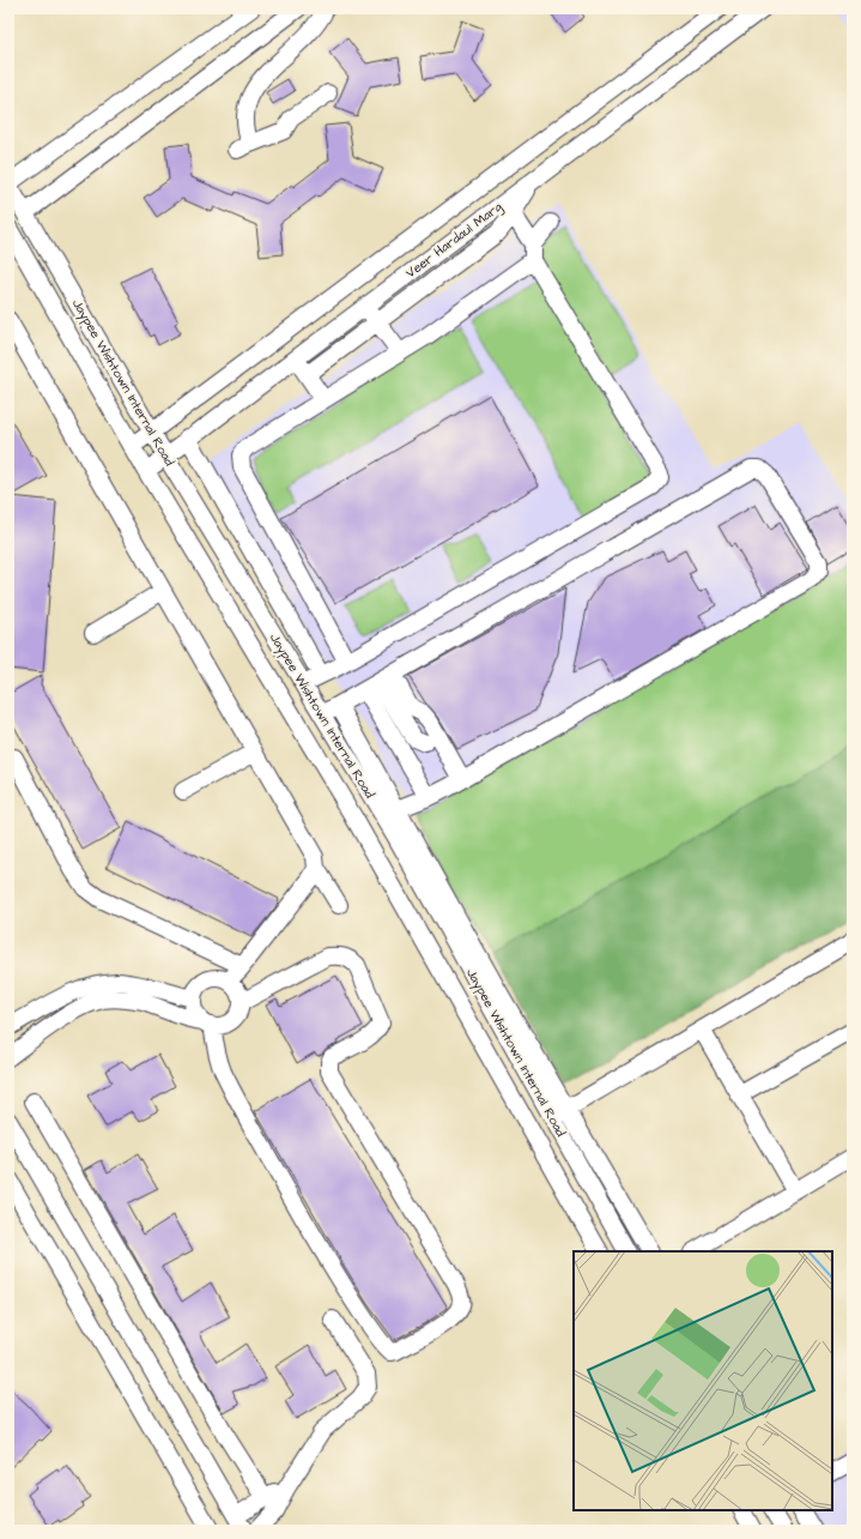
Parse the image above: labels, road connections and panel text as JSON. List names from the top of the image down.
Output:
{
  "streets": {
    "street": ["Veer Hardaul Marg", "Jaypee Wishtown Internal Road"]
  },
  "crossings": [
    ["Veer Hardaul Marg", "Jaypee Wishtown Internal Road"]
  ]
}
